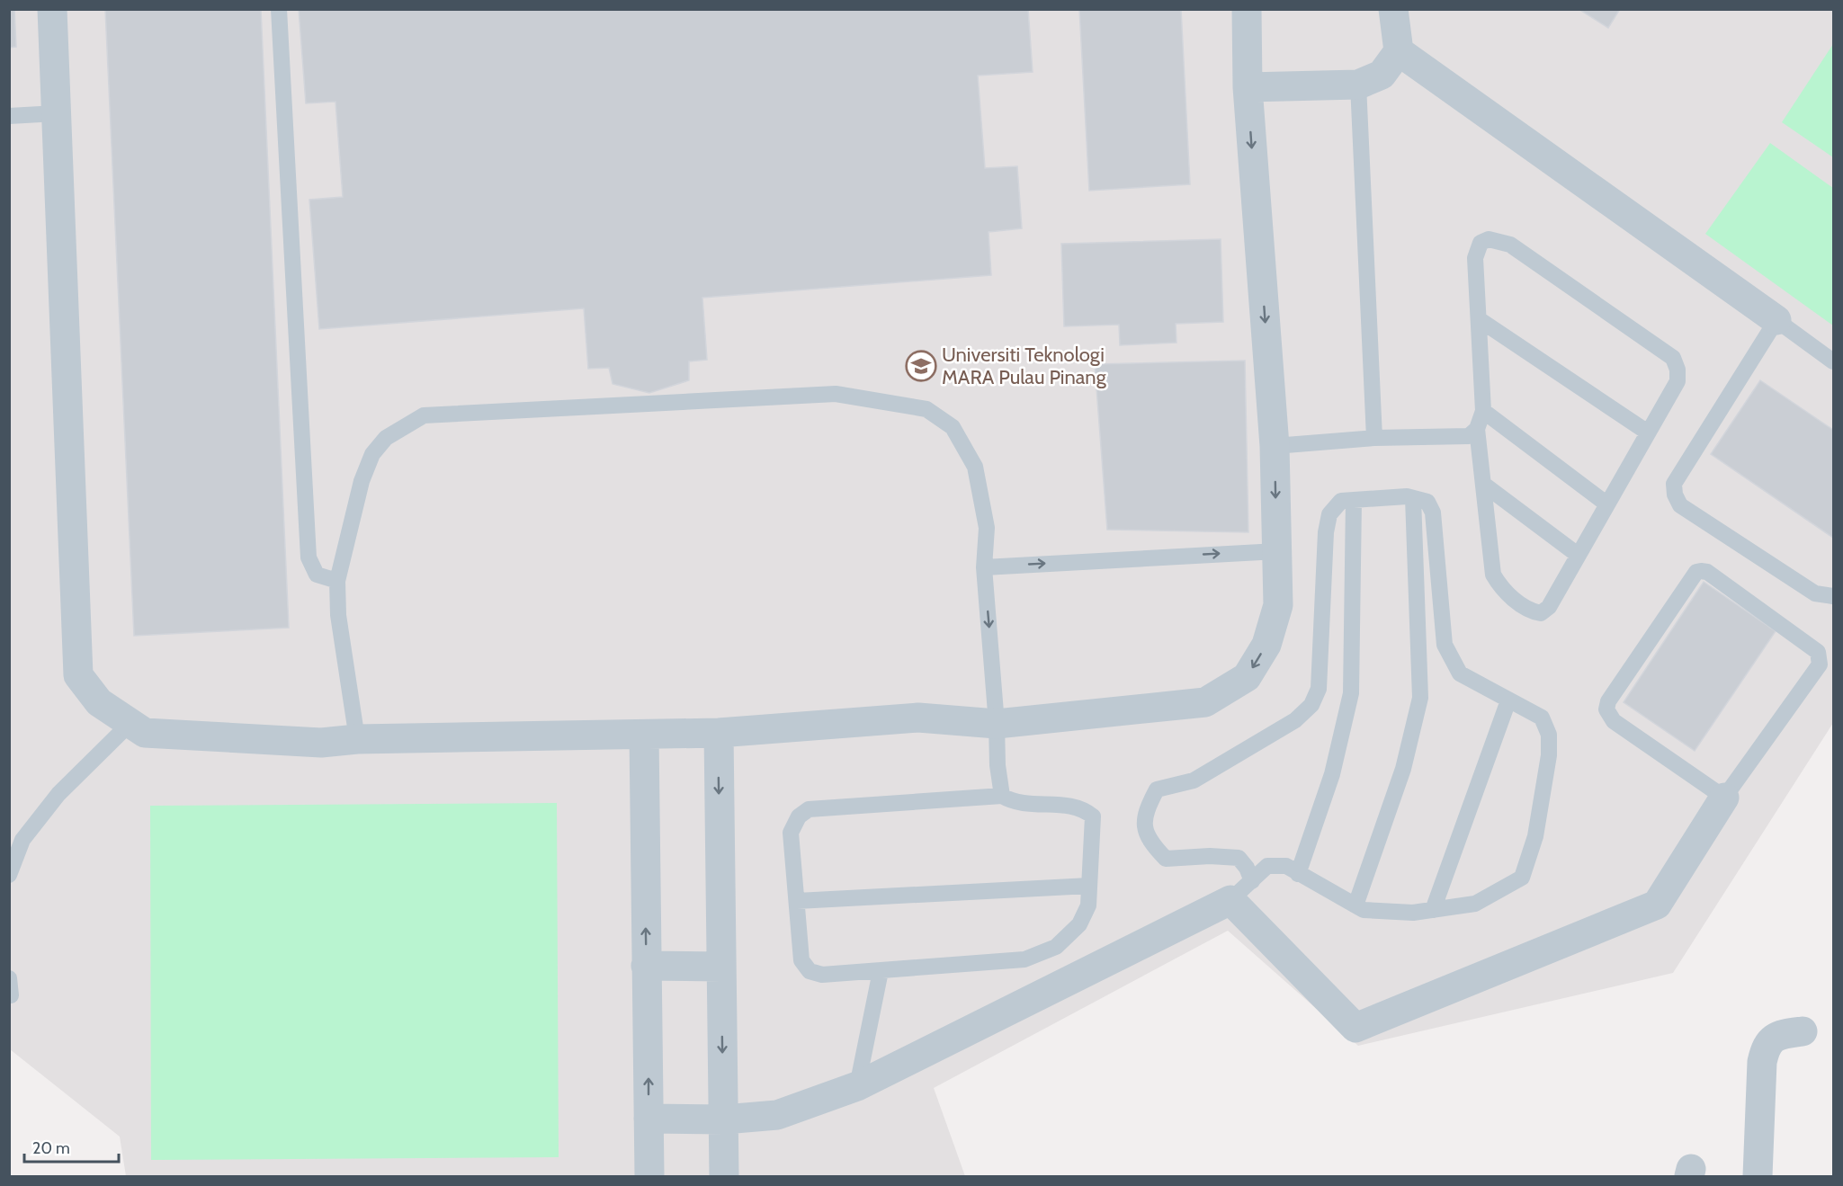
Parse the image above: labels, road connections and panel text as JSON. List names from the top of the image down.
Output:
{
  "places": {
    "school or university": ["Universiti Teknologi MARA Pulau Pinang"]
  },
  "scale_bar": "20 m"
}
